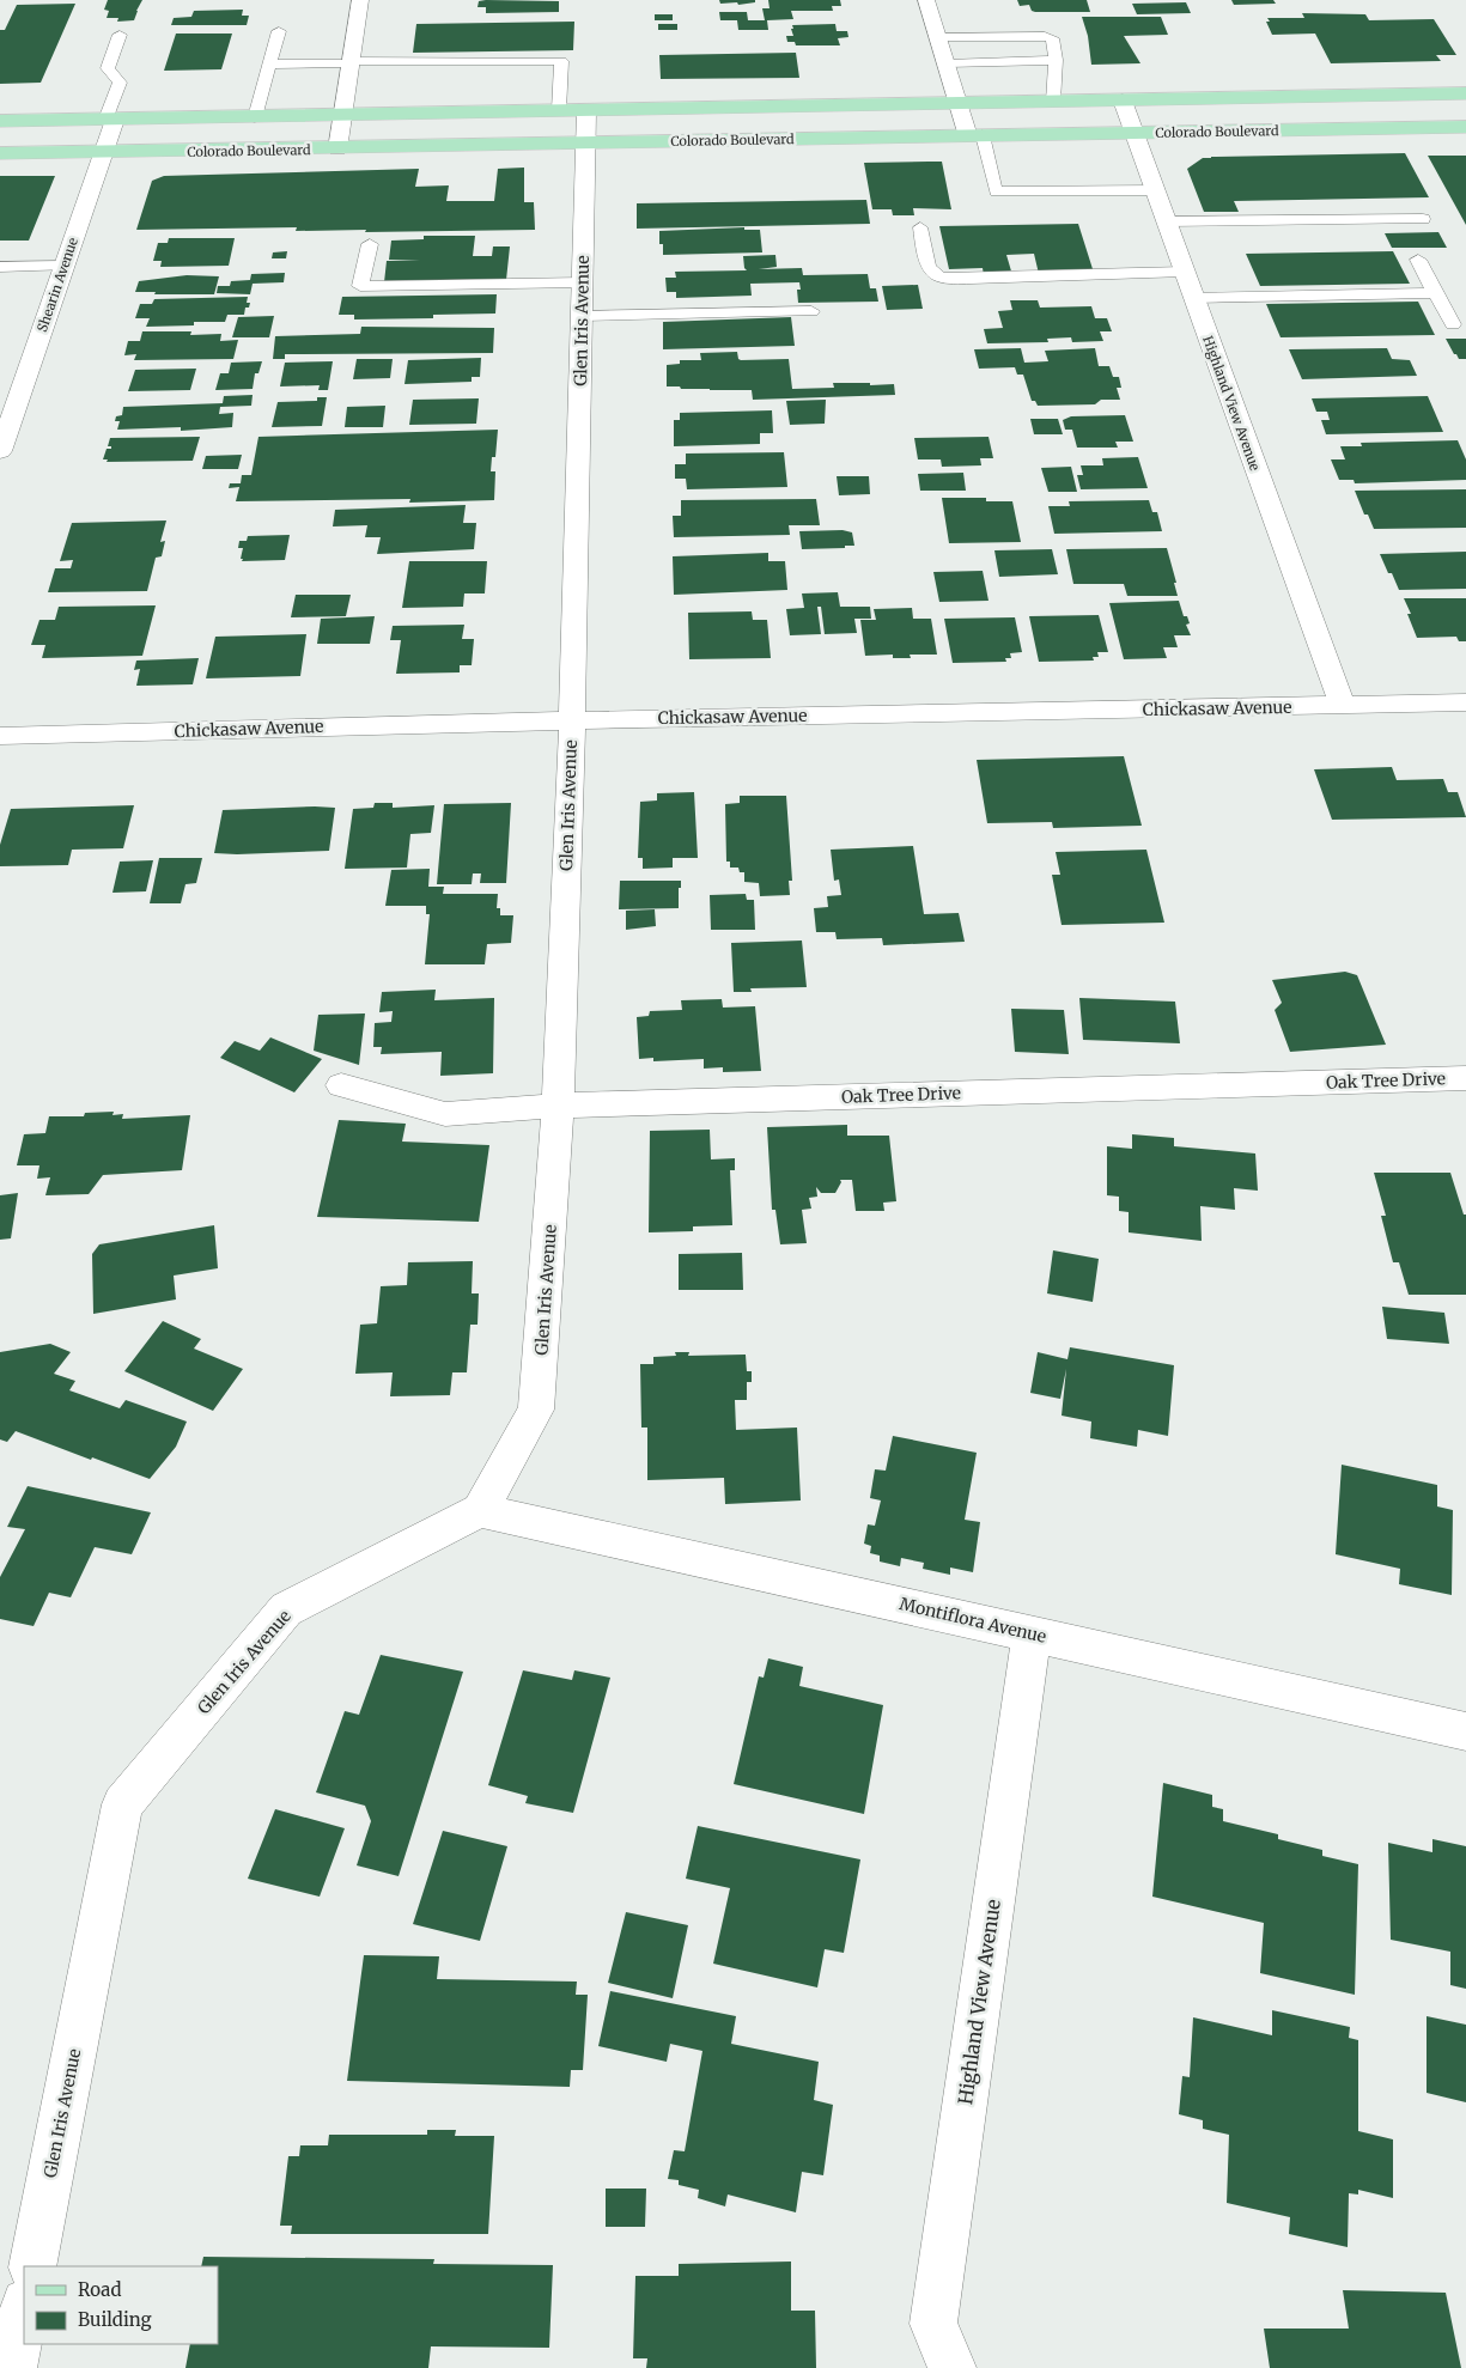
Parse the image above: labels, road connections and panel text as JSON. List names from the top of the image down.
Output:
{
  "streets": {
    "main road": ["Colorado Boulevard"],
    "street": [
      "Shearin Avenue",
      "Glen Iris Avenue",
      "Highland View Avenue",
      "Chickasaw Avenue",
      "Oak Tree Drive",
      "Montiflora Avenue"
    ]
  },
  "crossings": [
    ["Colorado Boulevard", "Shearin Avenue"],
    ["Colorado Boulevard", "Glen Iris Avenue"],
    ["Colorado Boulevard", "Highland View Avenue"],
    ["Glen Iris Avenue", "Chickasaw Avenue"],
    ["Glen Iris Avenue", "Oak Tree Drive"],
    ["Glen Iris Avenue", "Montiflora Avenue"],
    ["Highland View Avenue", "Chickasaw Avenue"],
    ["Highland View Avenue", "Montiflora Avenue"]
  ],
  "legend": ["Road", "Building"]
}
